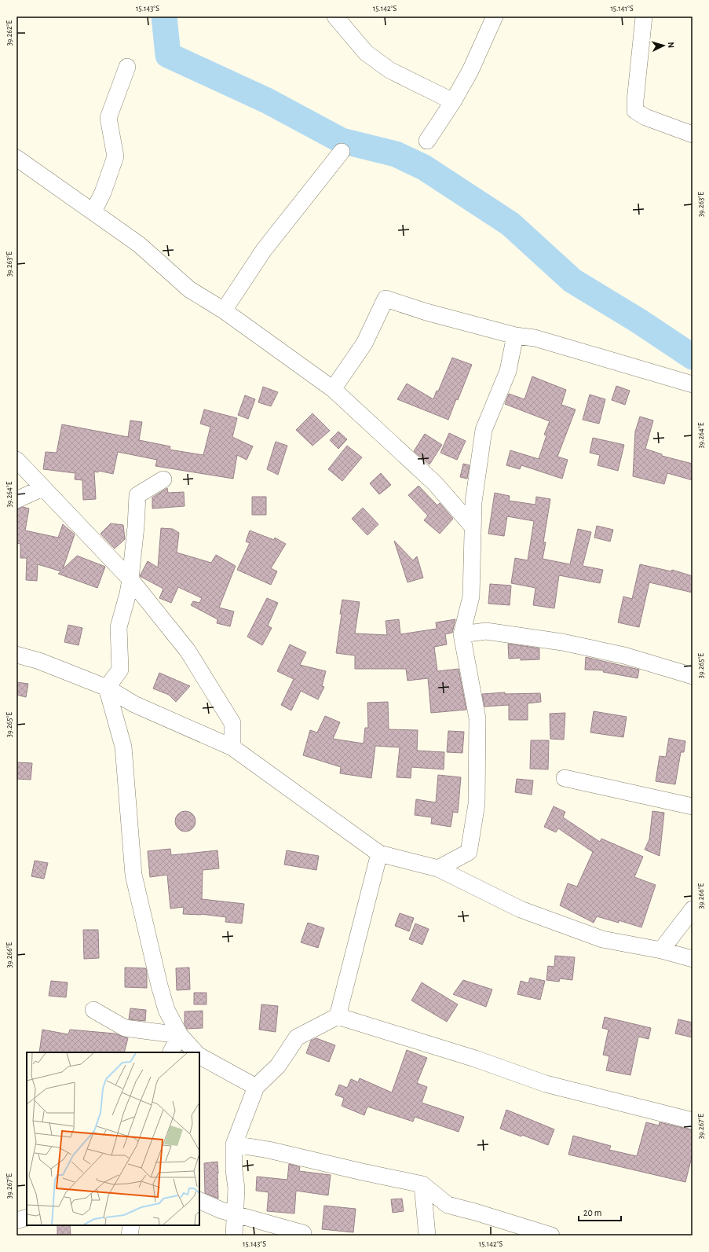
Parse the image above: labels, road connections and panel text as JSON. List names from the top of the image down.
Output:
{
  "scale_bar": "20 m",
  "north": "right",
  "coordinates": [
    "15.143°S",
    "15.142°S",
    "15.141°S",
    "39.262°E",
    "39.263°E",
    "39.264°E",
    "39.265°E",
    "39.266°E",
    "39.267°E"
  ]
}
